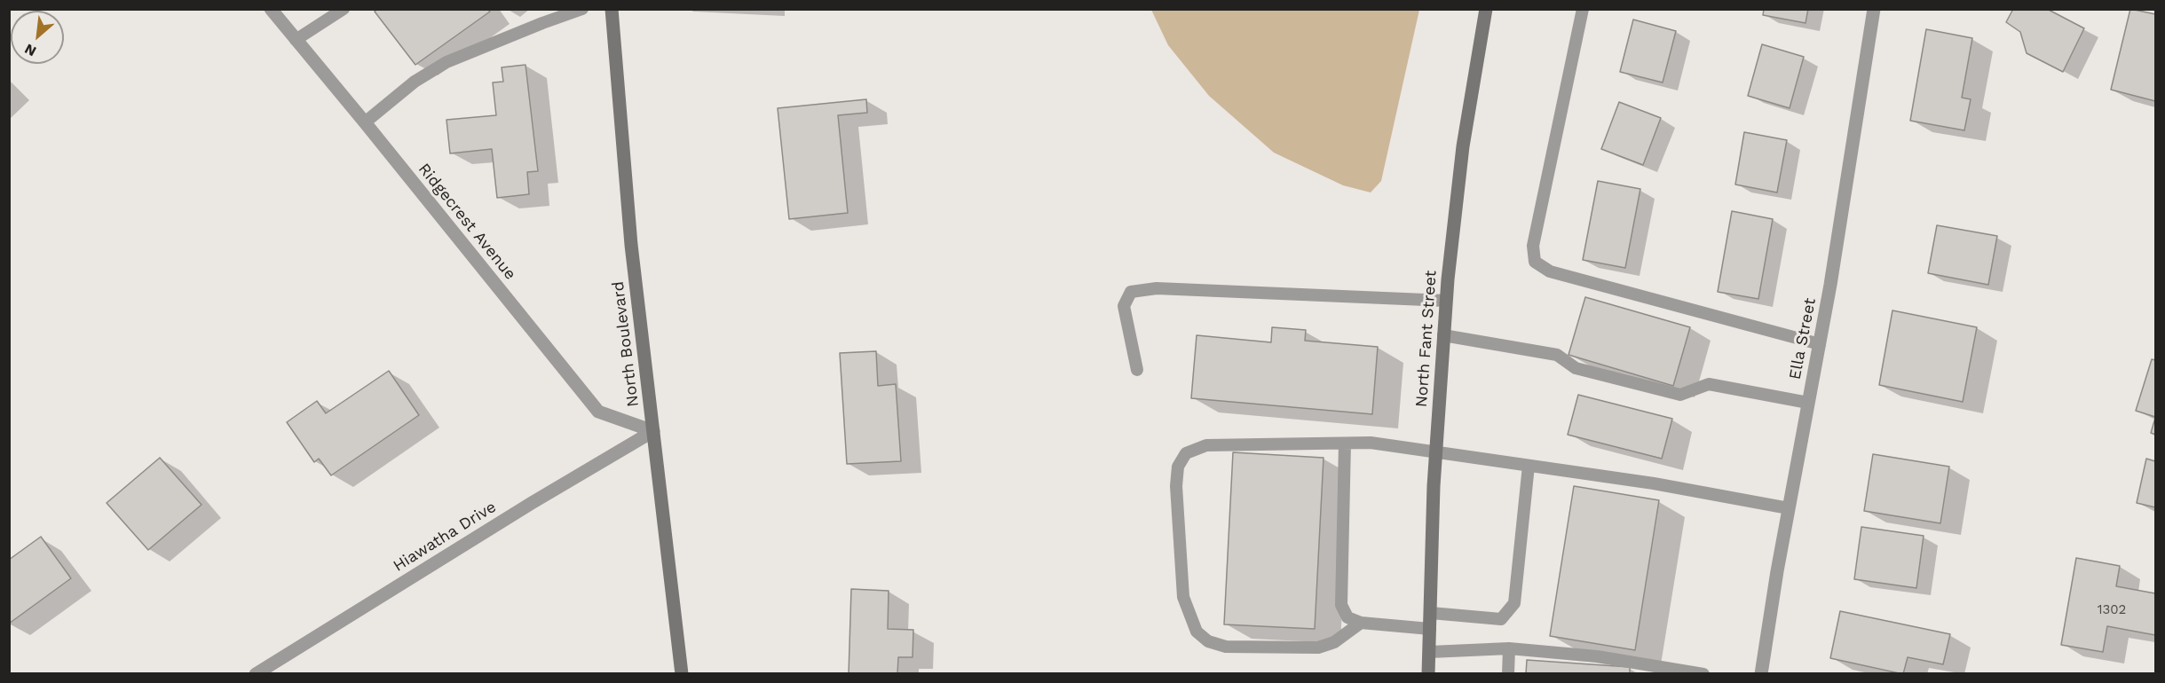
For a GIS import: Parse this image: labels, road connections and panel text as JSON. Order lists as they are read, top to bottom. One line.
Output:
{"streets":{"main road":["North Fant Street","North Boulevard"],"street":["Ridgecrest Avenue","Ella Street","Hiawatha Drive"]},"crossings":[["Ridgecrest Avenue","North Boulevard"],["Ridgecrest Avenue","Hiawatha Drive"],["North Boulevard","Hiawatha Drive"]],"house_numbers":["1302"],"north":"bottom left"}
